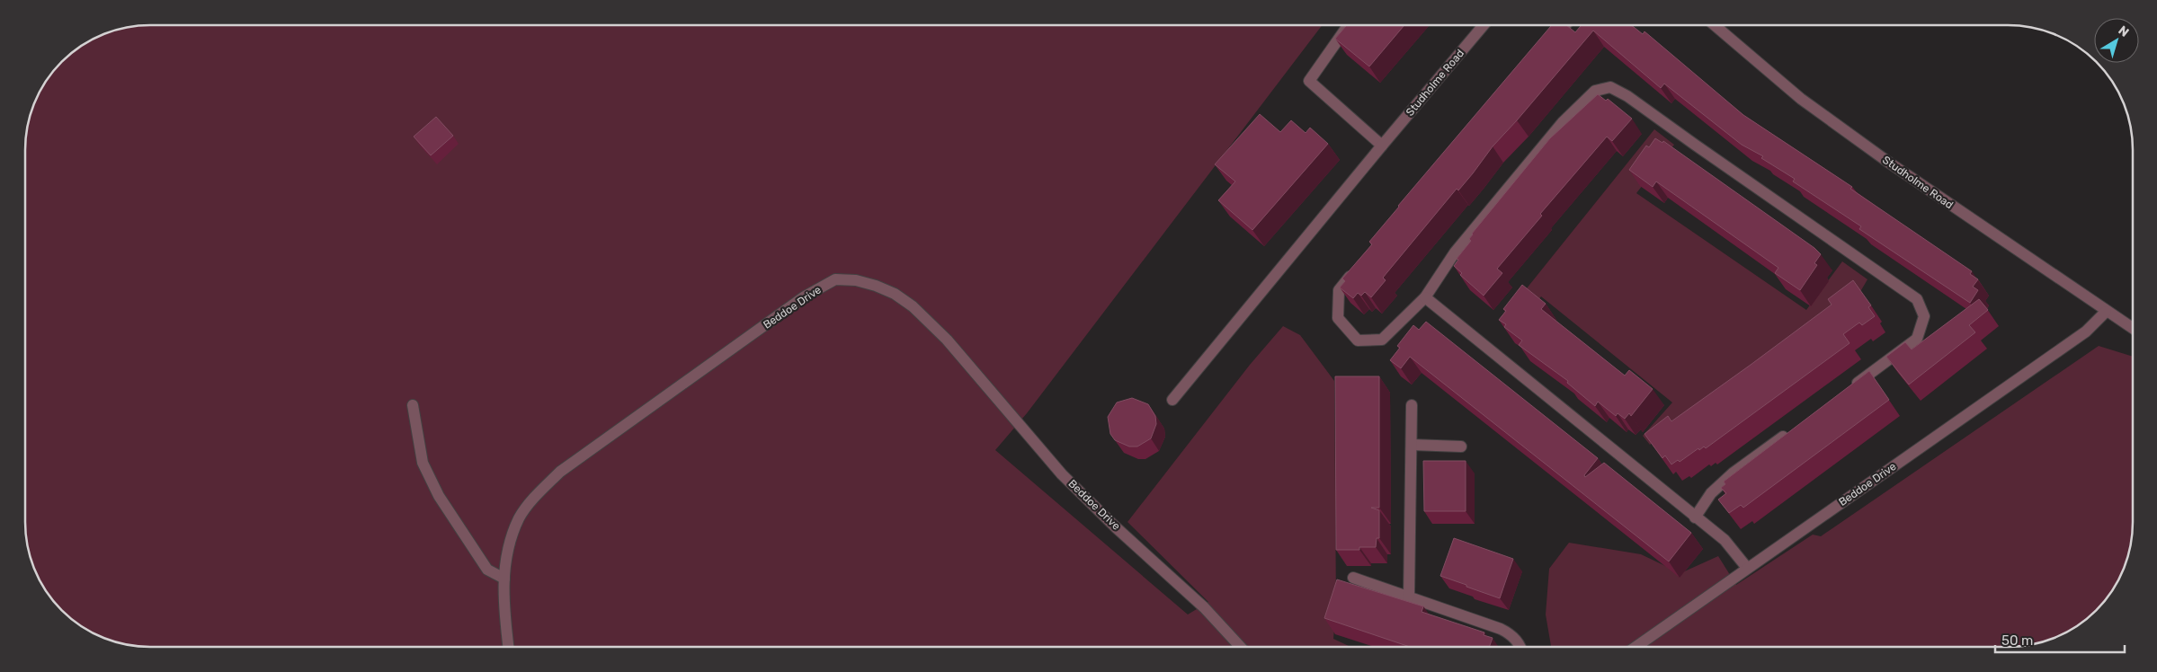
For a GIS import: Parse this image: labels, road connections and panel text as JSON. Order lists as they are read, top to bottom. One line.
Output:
{"streets":{"street":["Studholme Road","Beddoe Drive"]},"crossings":[["Studholme Road","Beddoe Drive"]],"scale_bar":"50 m","north":"top right"}
